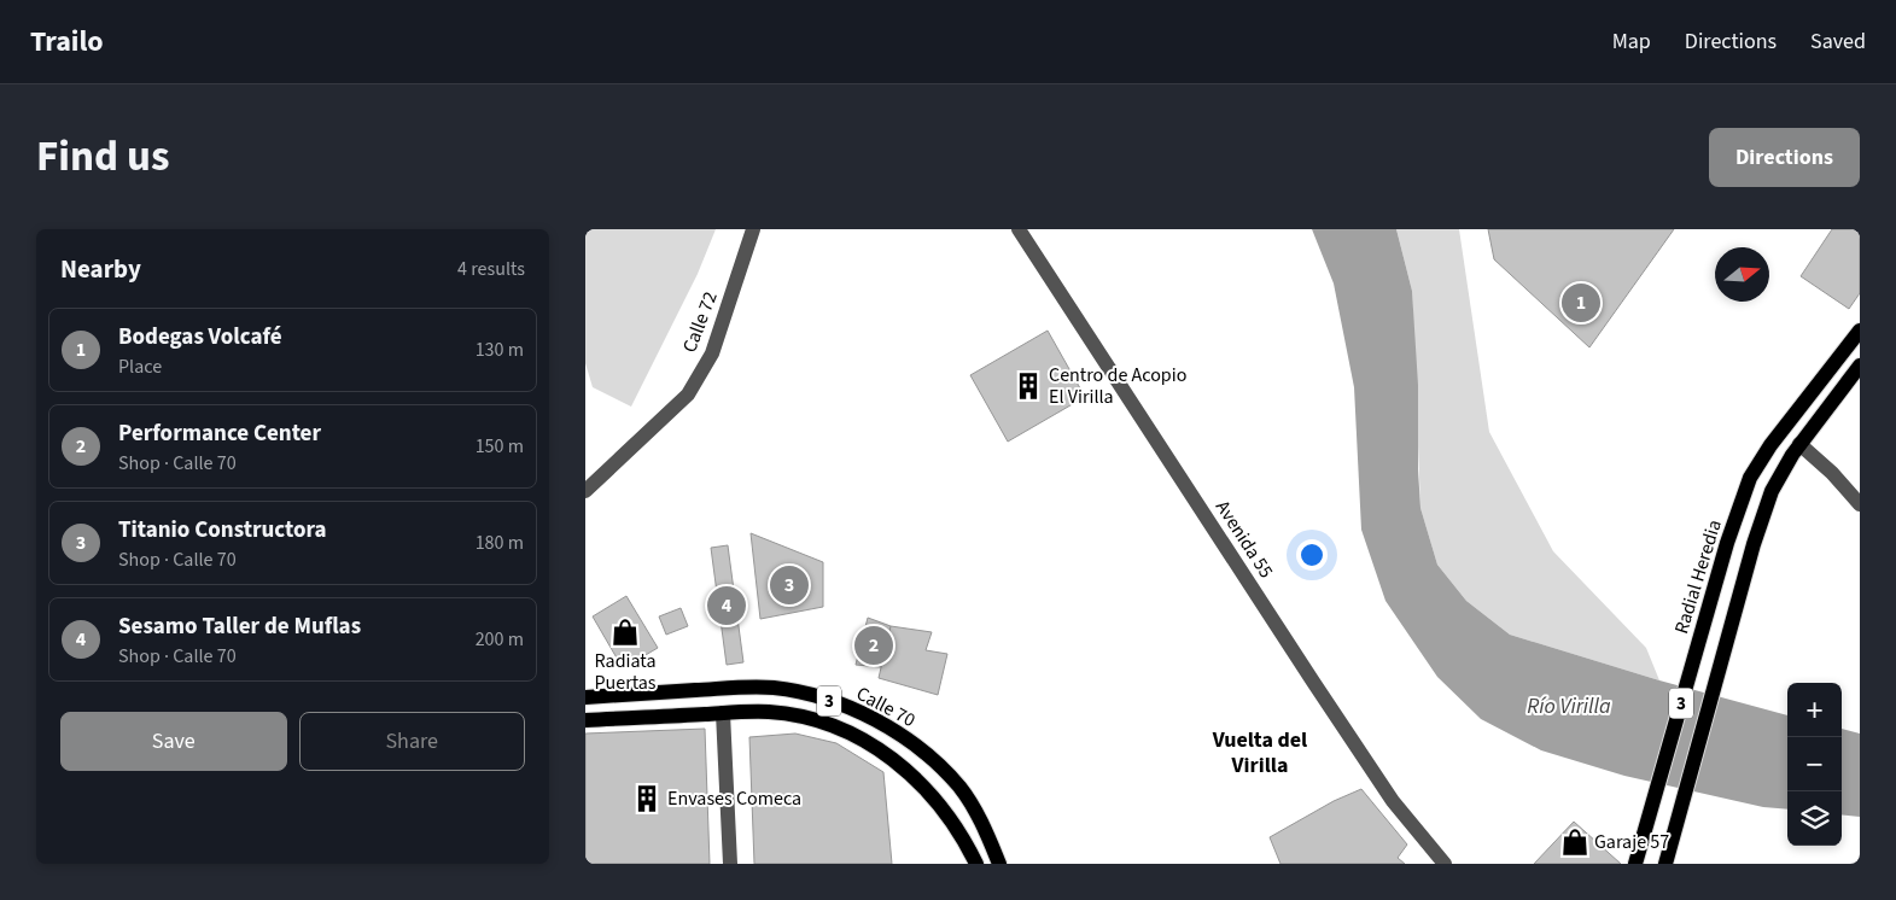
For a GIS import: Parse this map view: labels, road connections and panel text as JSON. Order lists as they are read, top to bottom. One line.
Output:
{"streets":{"main road":["Radial Heredia","3","Calle 70"],"street":["Calle 72","Avenida 55"]},"districts":["Vuelta del Virilla"],"water":["Río Virilla"],"places":{"building":["Centro de Acopio El Virilla","Envases Comeca"],"shop":["Radiata Puertas","Garaje 57"]},"north":"right","page":{"header":"Trailo","nav":["Map","Directions","Saved"],"title":"Find us","buttons":["Directions",["Save","Share"]],"heading":["Nearby","4 results"],"pins":["1","3","4","2"],"list":[{"mark":"1","name":"Bodegas Volcafé","note":"Place","value":"130 m"},{"mark":"2","name":"Performance Center","note":"Shop · Calle 70","value":"150 m"},{"mark":"3","name":"Titanio Constructora","note":"Shop · Calle 70","value":"180 m"},{"mark":"4","name":"Sesamo Taller de Muflas","note":"Shop · Calle 70","value":"200 m"}],"map_buttons":["+","−"]}}
